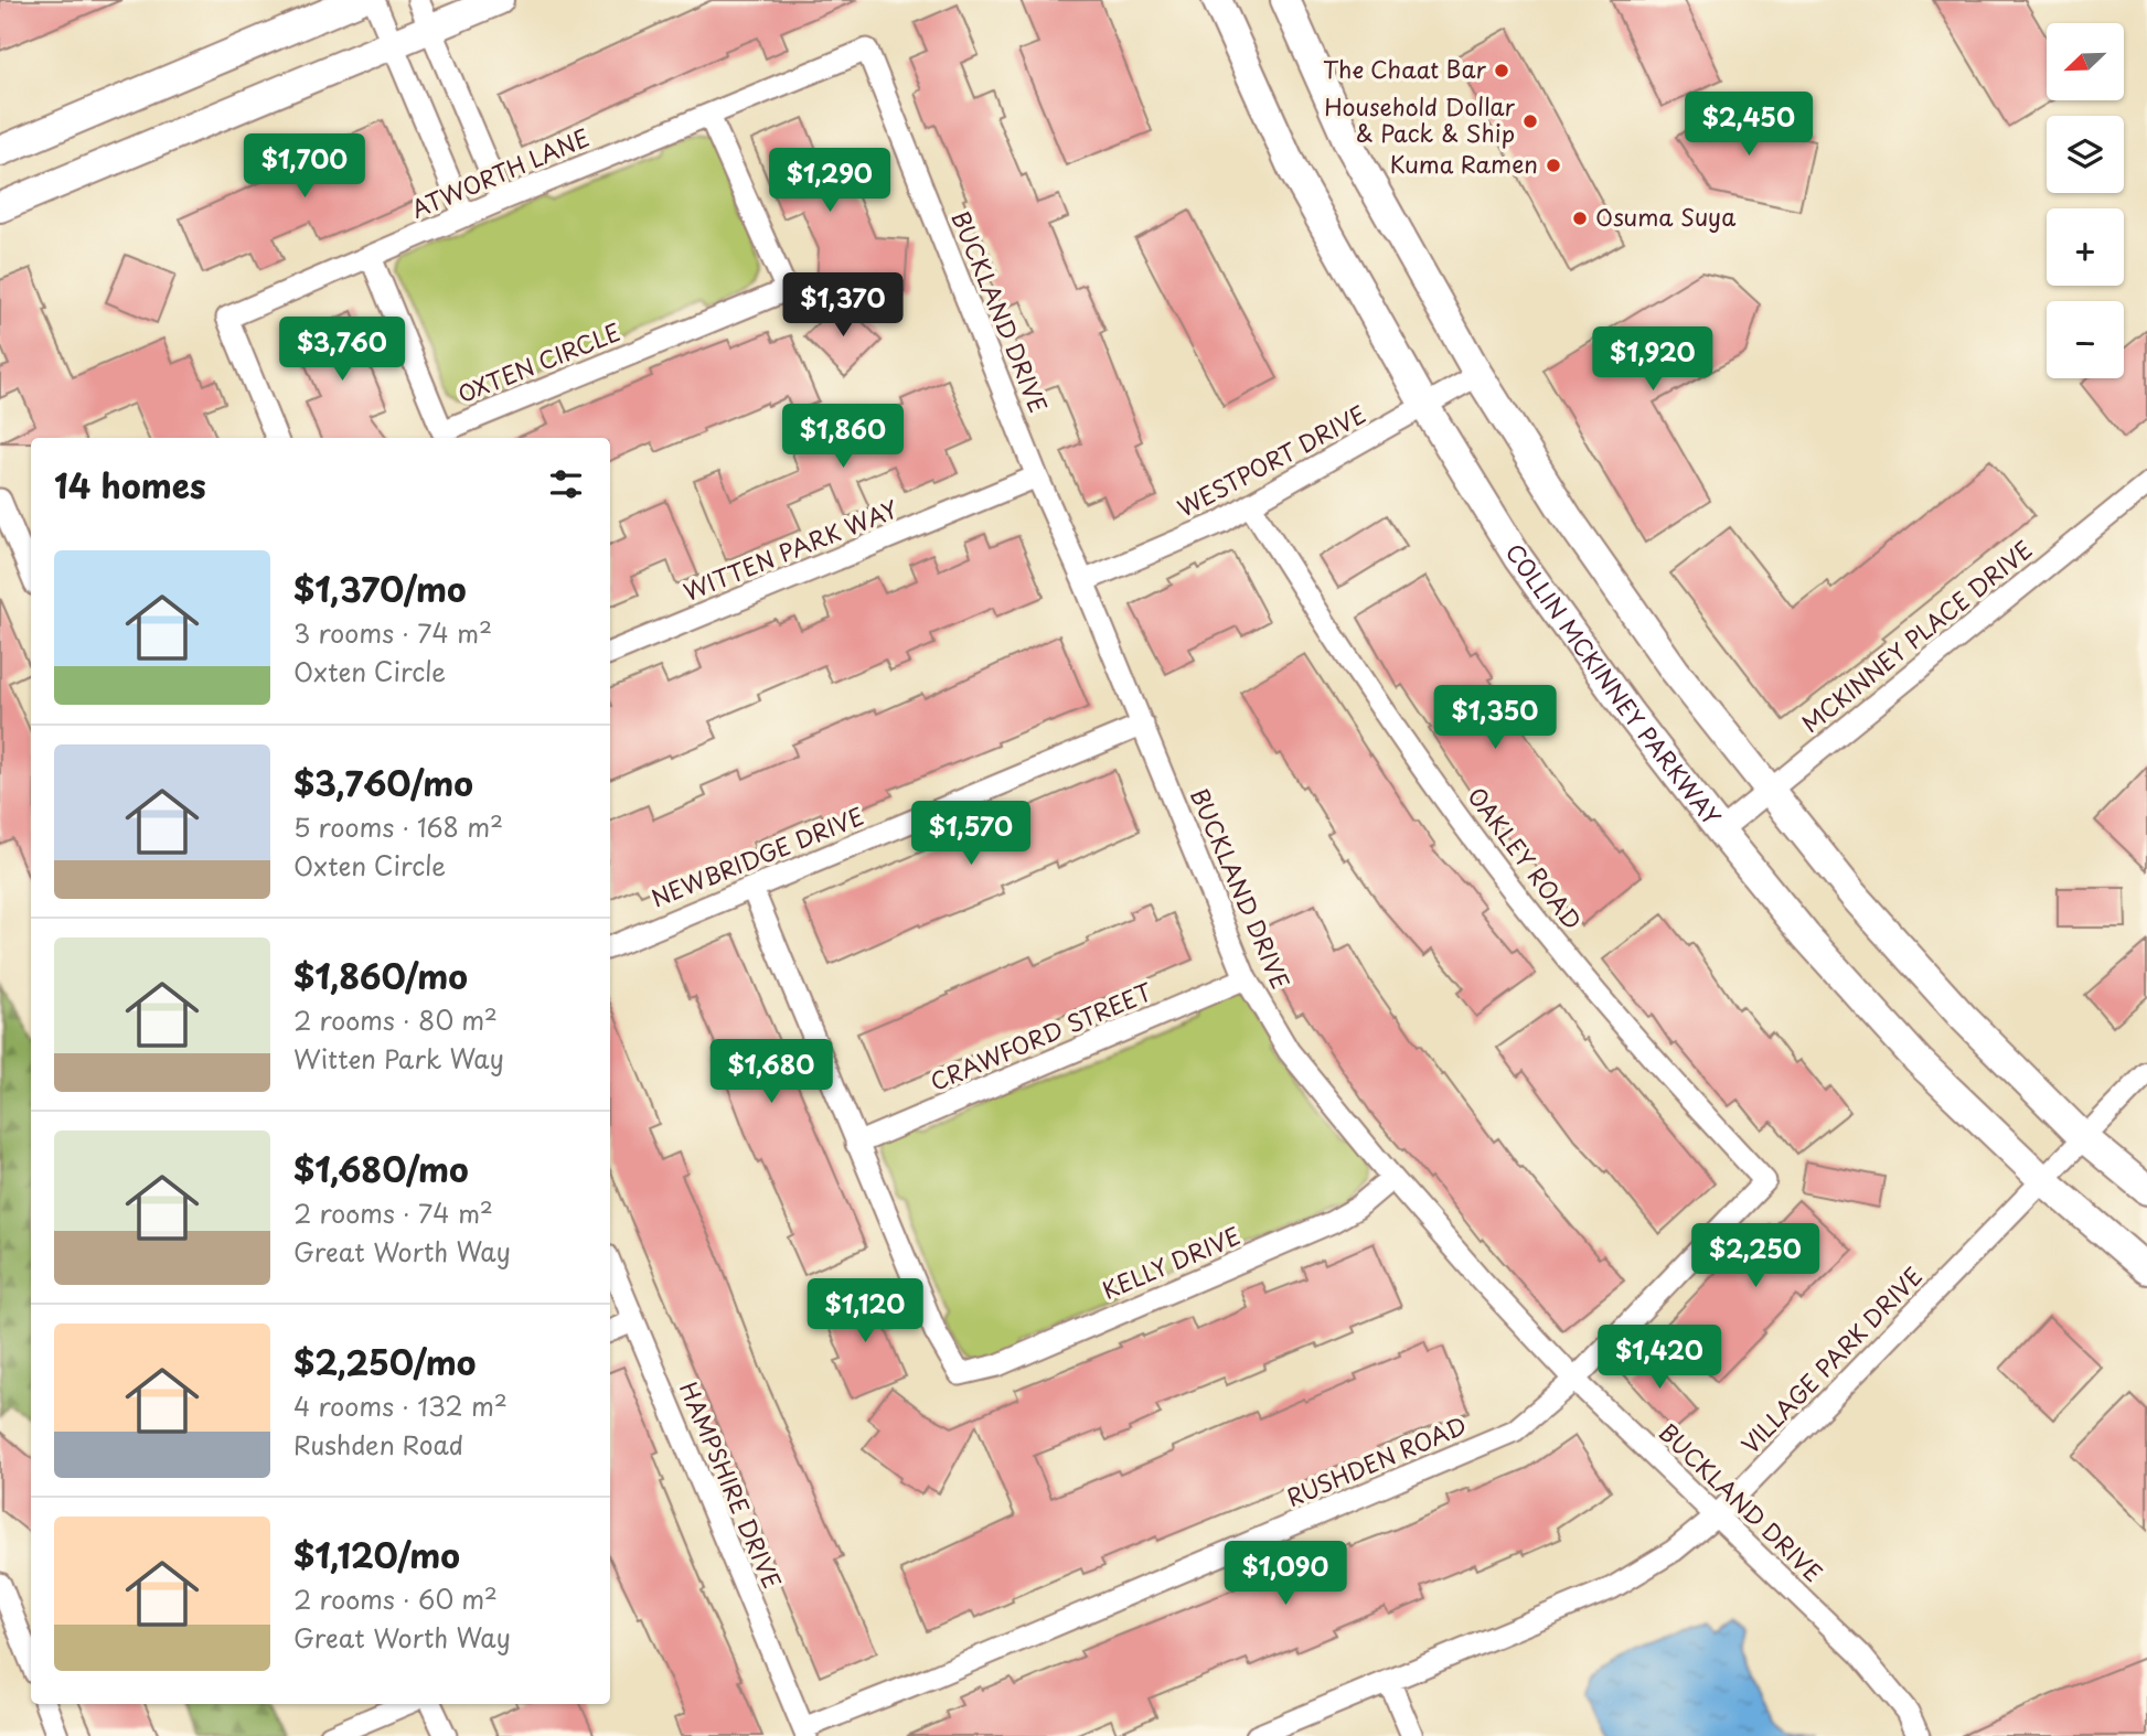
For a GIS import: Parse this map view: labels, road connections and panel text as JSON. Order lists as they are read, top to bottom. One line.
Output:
{"streets":{"street":["ATWORTH LANE","BUCKLAND DRIVE","OXTEN CIRCLE","WESTPORT DRIVE","WITTEN PARK WAY","MCKINNEY PLACE DRIVE","COLLIN MCKINNEY PARKWAY","NEWBRIDGE DRIVE","OAKLEY ROAD","CRAWFORD STREET","KELLY DRIVE","VILLAGE PARK DRIVE","RUSHDEN ROAD","HAMPSHIRE DRIVE"]},"crossings":[["ATWORTH LANE","BUCKLAND DRIVE"],["ATWORTH LANE","OXTEN CIRCLE"],["BUCKLAND DRIVE","WESTPORT DRIVE"],["BUCKLAND DRIVE","WITTEN PARK WAY"],["BUCKLAND DRIVE","NEWBRIDGE DRIVE"],["BUCKLAND DRIVE","CRAWFORD STREET"],["BUCKLAND DRIVE","KELLY DRIVE"],["BUCKLAND DRIVE","VILLAGE PARK DRIVE"],["BUCKLAND DRIVE","RUSHDEN ROAD"],["WESTPORT DRIVE","COLLIN MCKINNEY PARKWAY"],["WESTPORT DRIVE","OAKLEY ROAD"],["MCKINNEY PLACE DRIVE","COLLIN MCKINNEY PARKWAY"],["COLLIN MCKINNEY PARKWAY","VILLAGE PARK DRIVE"],["OAKLEY ROAD","RUSHDEN ROAD"],["CRAWFORD STREET","KELLY DRIVE"],["RUSHDEN ROAD","HAMPSHIRE DRIVE"]],"places":["The Chaat Bar","Household Dollar & Pack & Ship","Kuma Ramen","Osuma Suya"],"north":"bottom left","page":{"map_buttons":["+","−"],"price":["$2,450","$1,700","$1,290","$1,370","$3,760","$1,920","$1,860","$1,350","$1,570","$1,680","$2,250","$1,120","$1,420","$1,090"],"heading":"14 homes","list":[{"name":"$1,370/mo","note":"3 rooms · 74 m² · Oxten Circle"},{"name":"$3,760/mo","note":"5 rooms · 168 m² · Oxten Circle"},{"name":"$1,860/mo","note":"2 rooms · 80 m² · Witten Park Way"},{"name":"$1,680/mo","note":"2 rooms · 74 m² · Great Worth Way"},{"name":"$2,250/mo","note":"4 rooms · 132 m² · Rushden Road"},{"name":"$1,120/mo","note":"2 rooms · 60 m² · Great Worth Way"}]}}
